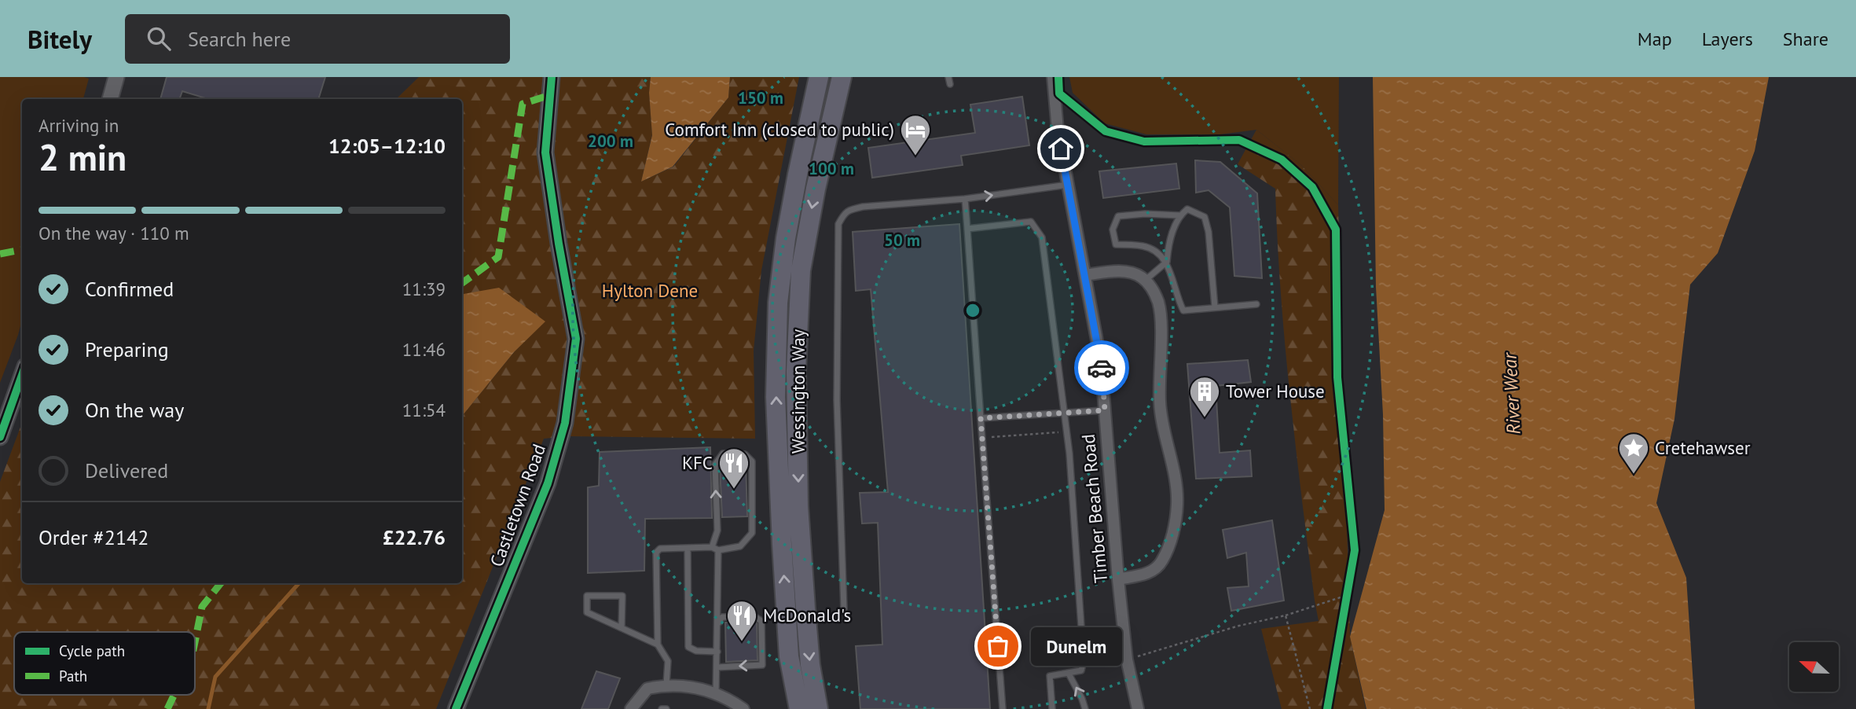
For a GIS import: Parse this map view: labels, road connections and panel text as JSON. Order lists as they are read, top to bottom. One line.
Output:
{"streets":{"highway":["Wessington Way"],"street":["Castletown Road","Timber Beach Road"]},"water":["River Wear"],"parks":["Hylton Dene"],"places":{"hotel":["Comfort Inn (closed to public)"],"building":["Tower House"],"place":["Cretehawser"],"restaurant":["KFC","McDonald's"],"other":["Dunelm"]},"legend":["Cycle path","Path"],"north":"left","page":{"header":"Bitely","search":"Search here","nav":["Map","Layers","Share"],"heading":["2 min","Arriving in","12:05–12:10"],"panel":["Order #2142","£22.76"],"bar":"On the way · 110 m","list":[["Confirmed","11:39"],["Preparing","11:46"],["On the way","11:54"],"Delivered"],"bubble":"Dunelm"},"rings":["150 m","200 m","100 m","50 m"]}
